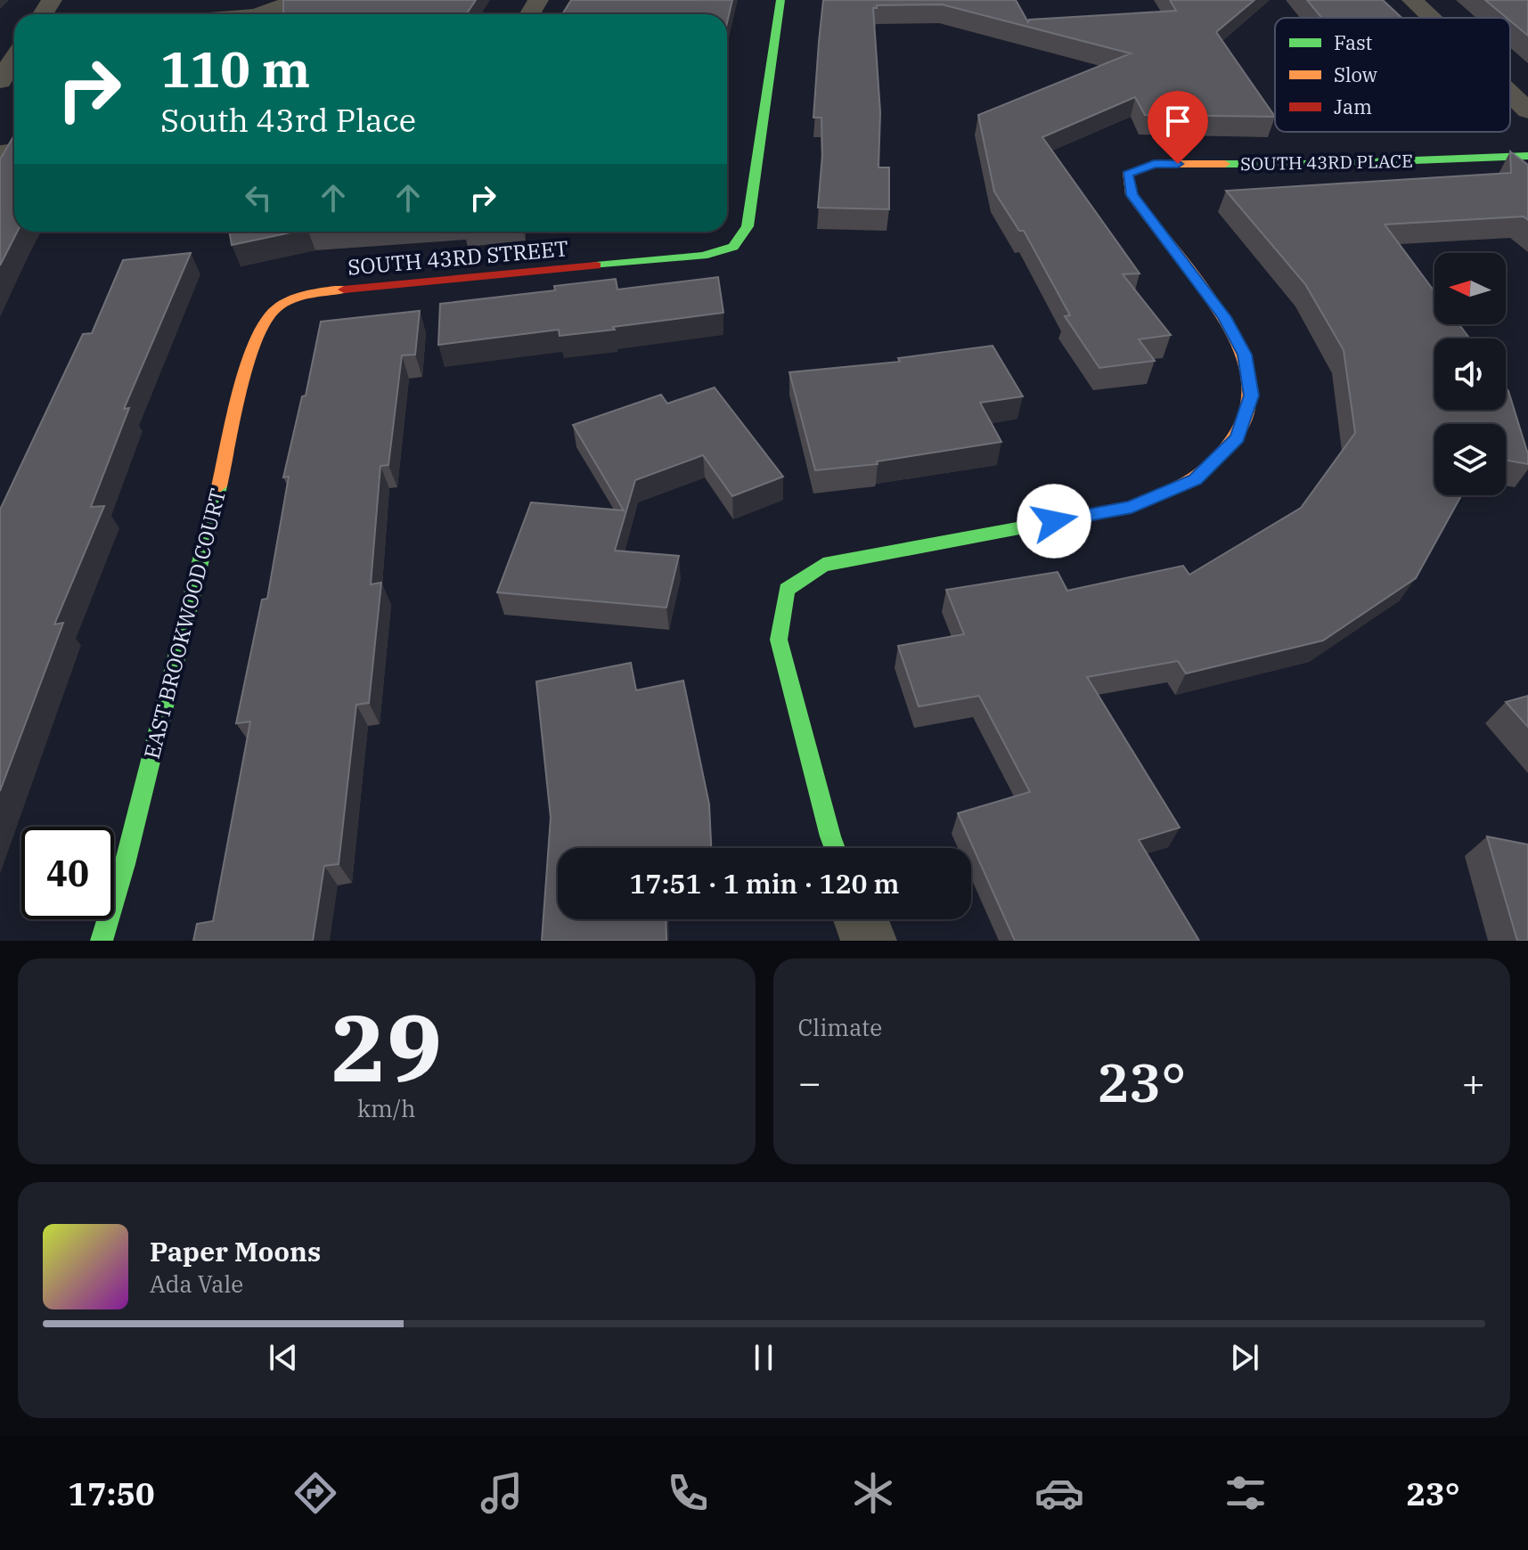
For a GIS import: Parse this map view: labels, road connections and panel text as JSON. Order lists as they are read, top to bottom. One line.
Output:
{"streets":{"street":["SOUTH 43RD PLACE","SOUTH 43RD STREET","EAST BROOKWOOD COURT"]},"crossings":[["SOUTH 43RD STREET","EAST BROOKWOOD COURT"]],"legend":["Fast","Slow","Jam"],"north":"left","page":{"turn":["110 m","South 43rd Place"],"limit":"40","trip":"17:51 · 1 min · 120 m","tile":[["29","km/h"],"Climate"],"heat":["−","23°","+"],"song":["Paper Moons","Ada Vale"],"tabs":["17:50","23°"]}}
